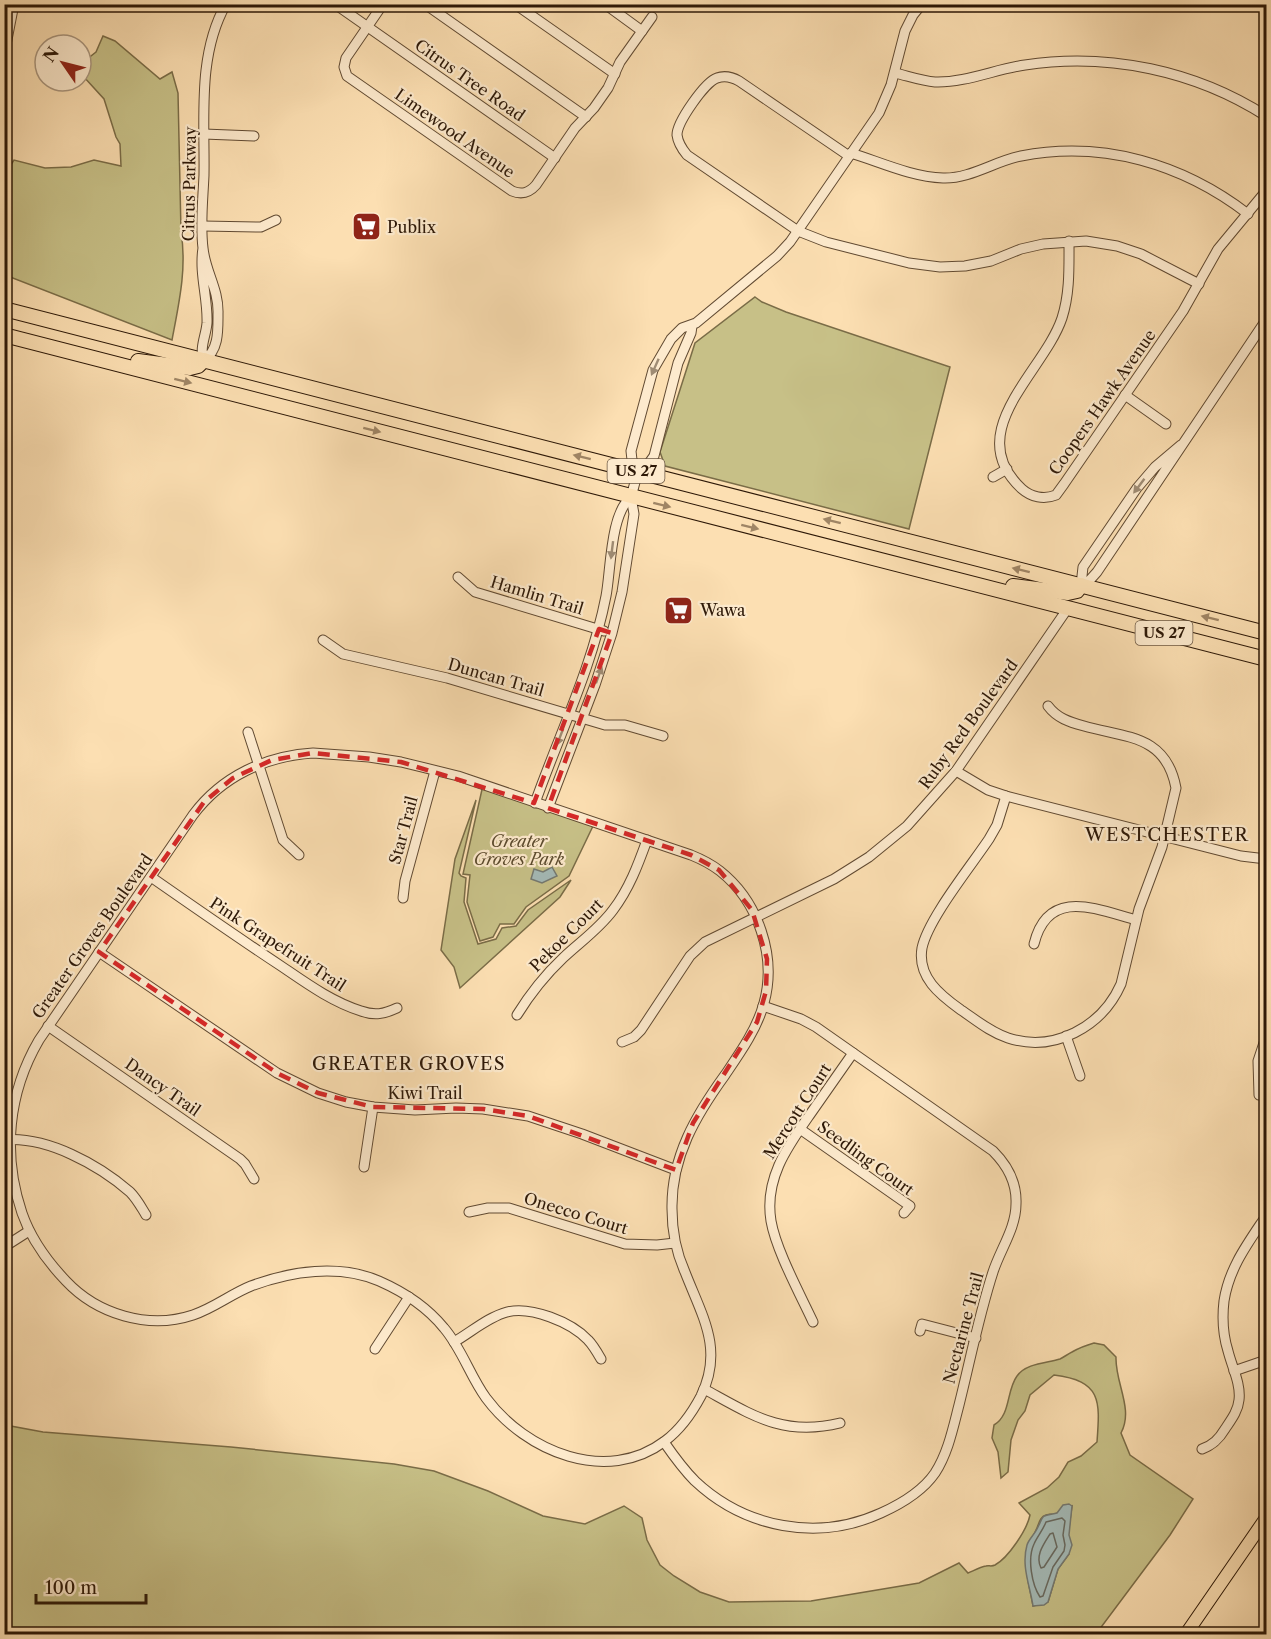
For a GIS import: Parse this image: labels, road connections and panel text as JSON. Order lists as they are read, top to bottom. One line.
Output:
{"streets":{"highway":["US 27"],"street":["Citrus Tree Road","Limewood Avenue","Citrus Parkway","Coopers Hawk Avenue","Hamlin Trail","Duncan Trail","Ruby Red Boulevard","Star Trail","Pekoe Court","Greater Groves Boulevard","Pink Grapefruit Trail","Dancy Trail","Kiwi Trail","Mercott Court","Seedling Court","Onecco Court","Nectarine Trail"]},"crossings":[["Citrus Tree Road","Limewood Avenue"],["Citrus Parkway","US 27"],["US 27","Ruby Red Boulevard"],["Ruby Red Boulevard","Greater Groves Boulevard"],["Star Trail","Greater Groves Boulevard"],["Pekoe Court","Greater Groves Boulevard"],["Greater Groves Boulevard","Pink Grapefruit Trail"],["Greater Groves Boulevard","Dancy Trail"],["Greater Groves Boulevard","Kiwi Trail"],["Greater Groves Boulevard","Onecco Court"],["Greater Groves Boulevard","Nectarine Trail"],["Mercott Court","Seedling Court"],["Mercott Court","Nectarine Trail"]],"districts":["WESTCHESTER","GREATER GROVES"],"parks":["Greater Groves Park"],"places":{"supermarket":["Publix","Wawa"]},"scale_bar":"100 m","north":"top left"}
